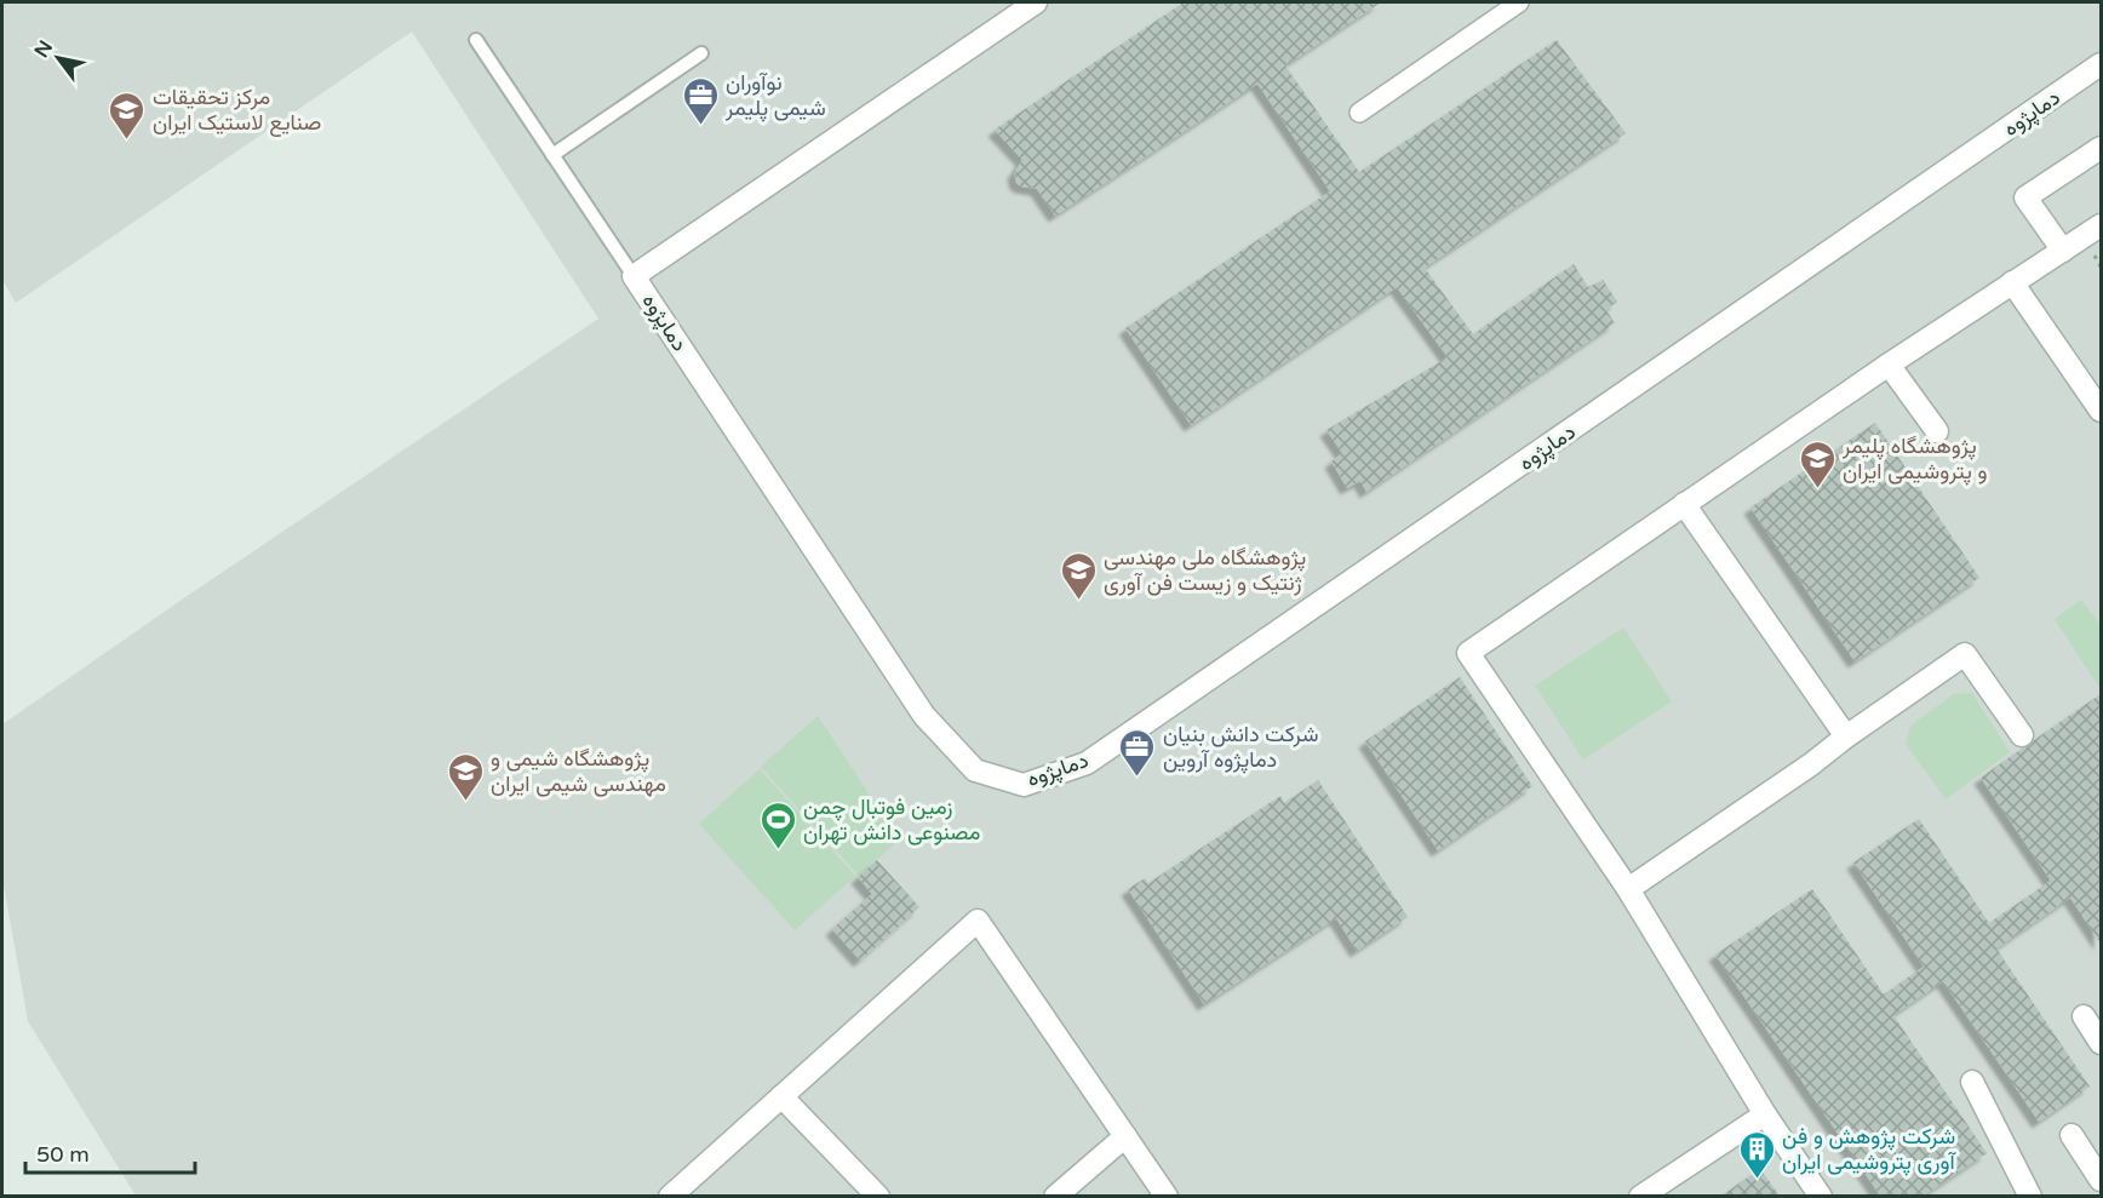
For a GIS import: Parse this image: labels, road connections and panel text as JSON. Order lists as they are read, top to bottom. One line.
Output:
{"streets":{"street":["دماپژوه"]},"places":{"office":["نوآوران شیمی پلیمر","شرکت دانش بنیان دماپژوه آروین"],"school or university":["مرکز تحقیقات صنایع لاستیک ایران","پژوهشگاه پلیمر و پتروشیمی ایران","پژوهشگاه ملی مهندسی ژنتیک و زیست فن آوری","پژوهشگاه شیمی و مهندسی شیمی ایران"],"sports":["زمین فوتبال چمن مصنوعی دانش تهران"],"building":["شرکت پژوهش و فن آوری پتروشیمی ایران"]},"scale_bar":"50 m","north":"top left"}
